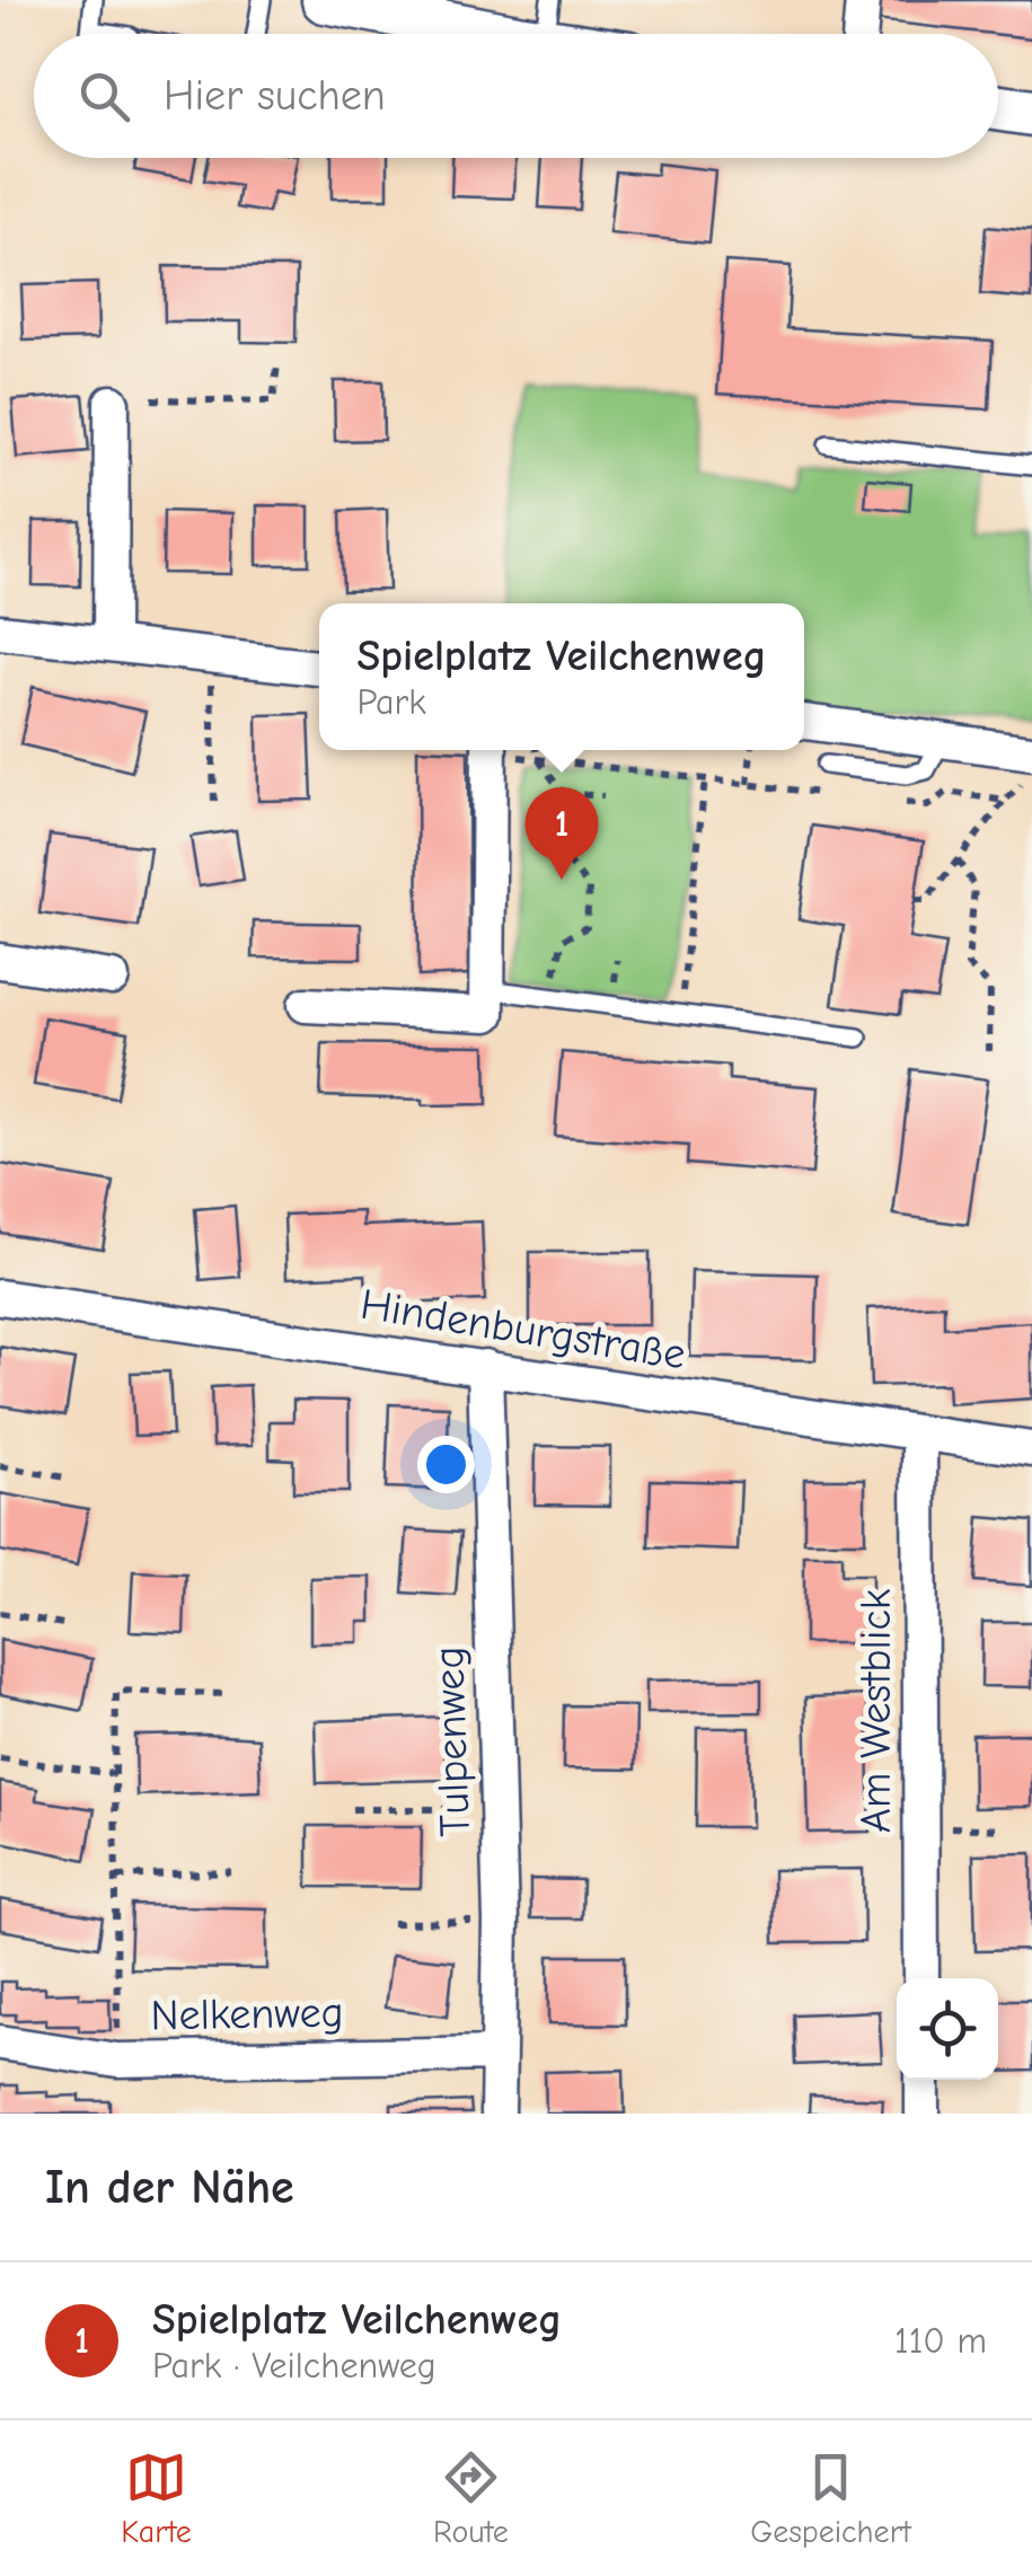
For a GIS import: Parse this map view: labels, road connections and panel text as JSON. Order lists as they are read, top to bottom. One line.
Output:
{"streets":{"street":["Hindenburgstraße","Am Westblick","Tulpenweg","Nelkenweg"]},"crossings":[["Hindenburgstraße","Am Westblick"],["Hindenburgstraße","Tulpenweg"],["Tulpenweg","Nelkenweg"]],"page":{"search":"Hier suchen","popup":["Spielplatz Veilchenweg","Park"],"pins":"1","heading":"In der Nähe","list":[{"mark":"1","name":"Spielplatz Veilchenweg","note":"Park · Veilchenweg","value":"110 m"}],"nav":["Karte","Route","Gespeichert"]}}
